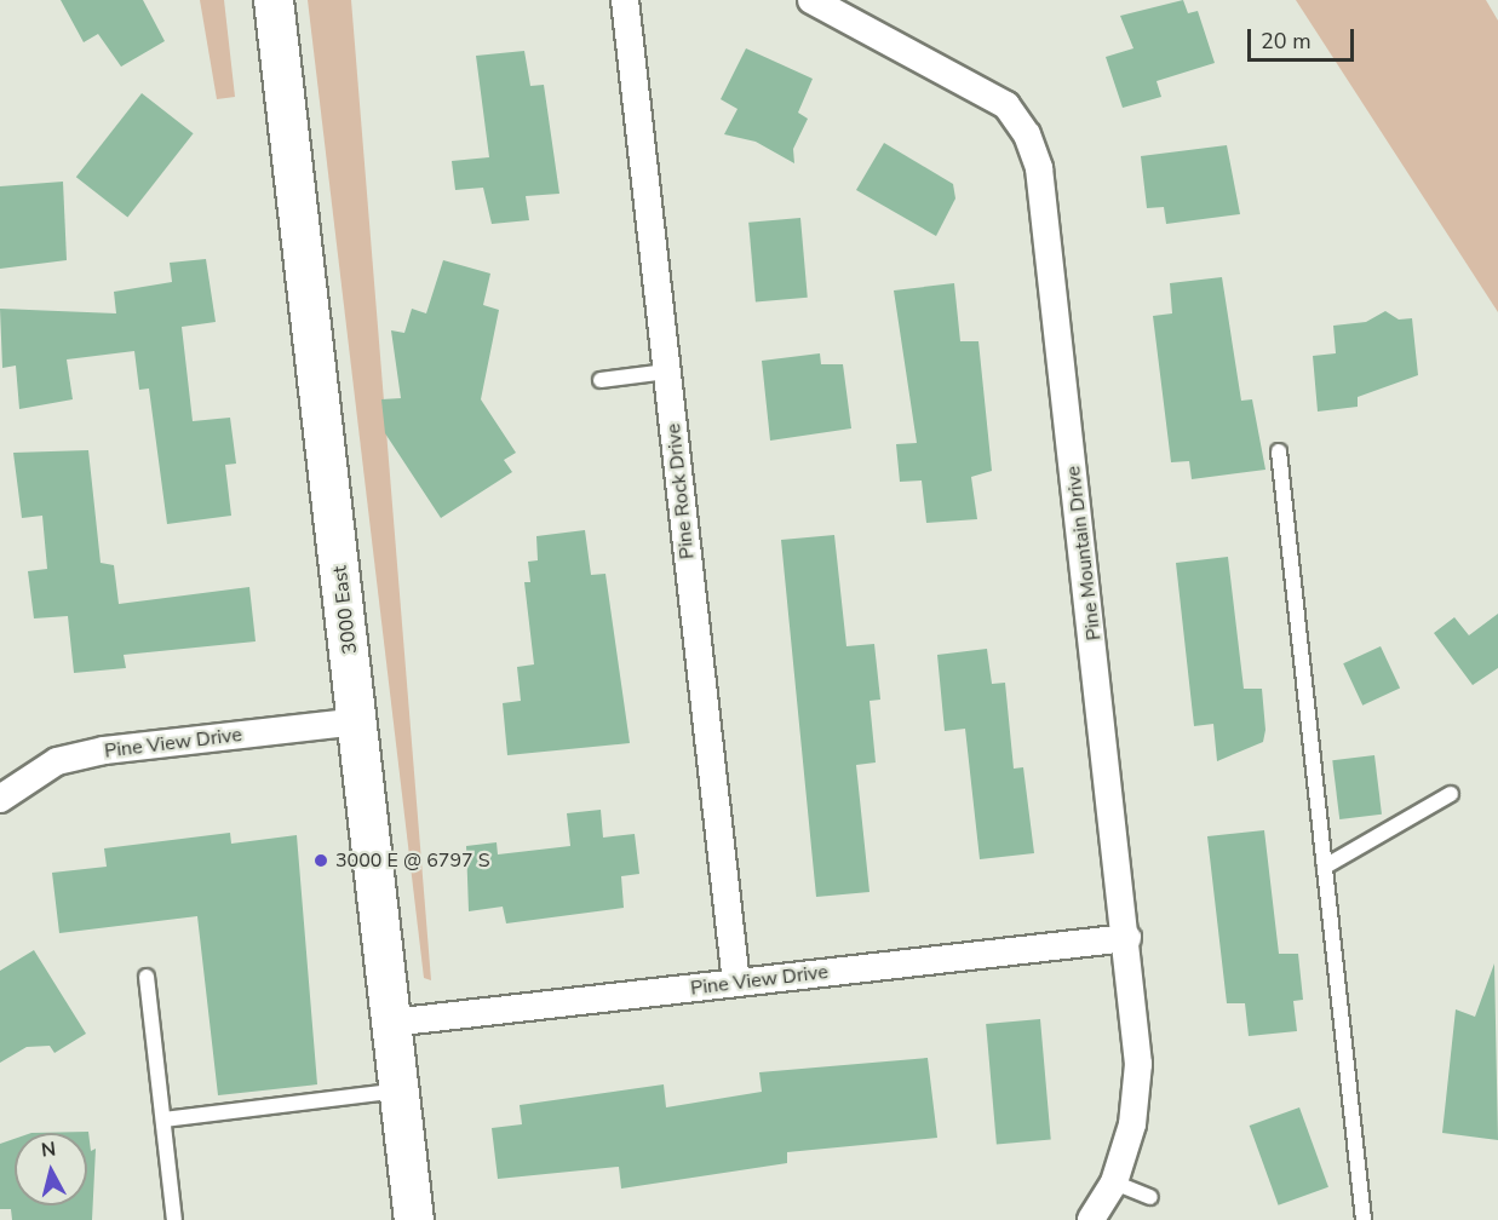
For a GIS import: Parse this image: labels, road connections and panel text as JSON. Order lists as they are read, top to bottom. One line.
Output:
{"streets":{"main road":["3000 East"],"street":["Pine Rock Drive","Pine Mountain Drive","Pine View Drive"]},"crossings":[["Pine Rock Drive","Pine View Drive"],["Pine Mountain Drive","Pine View Drive"],["3000 East","Pine View Drive"]],"places":["3000 E @ 6797 S"],"scale_bar":"20 m","north":"top"}
